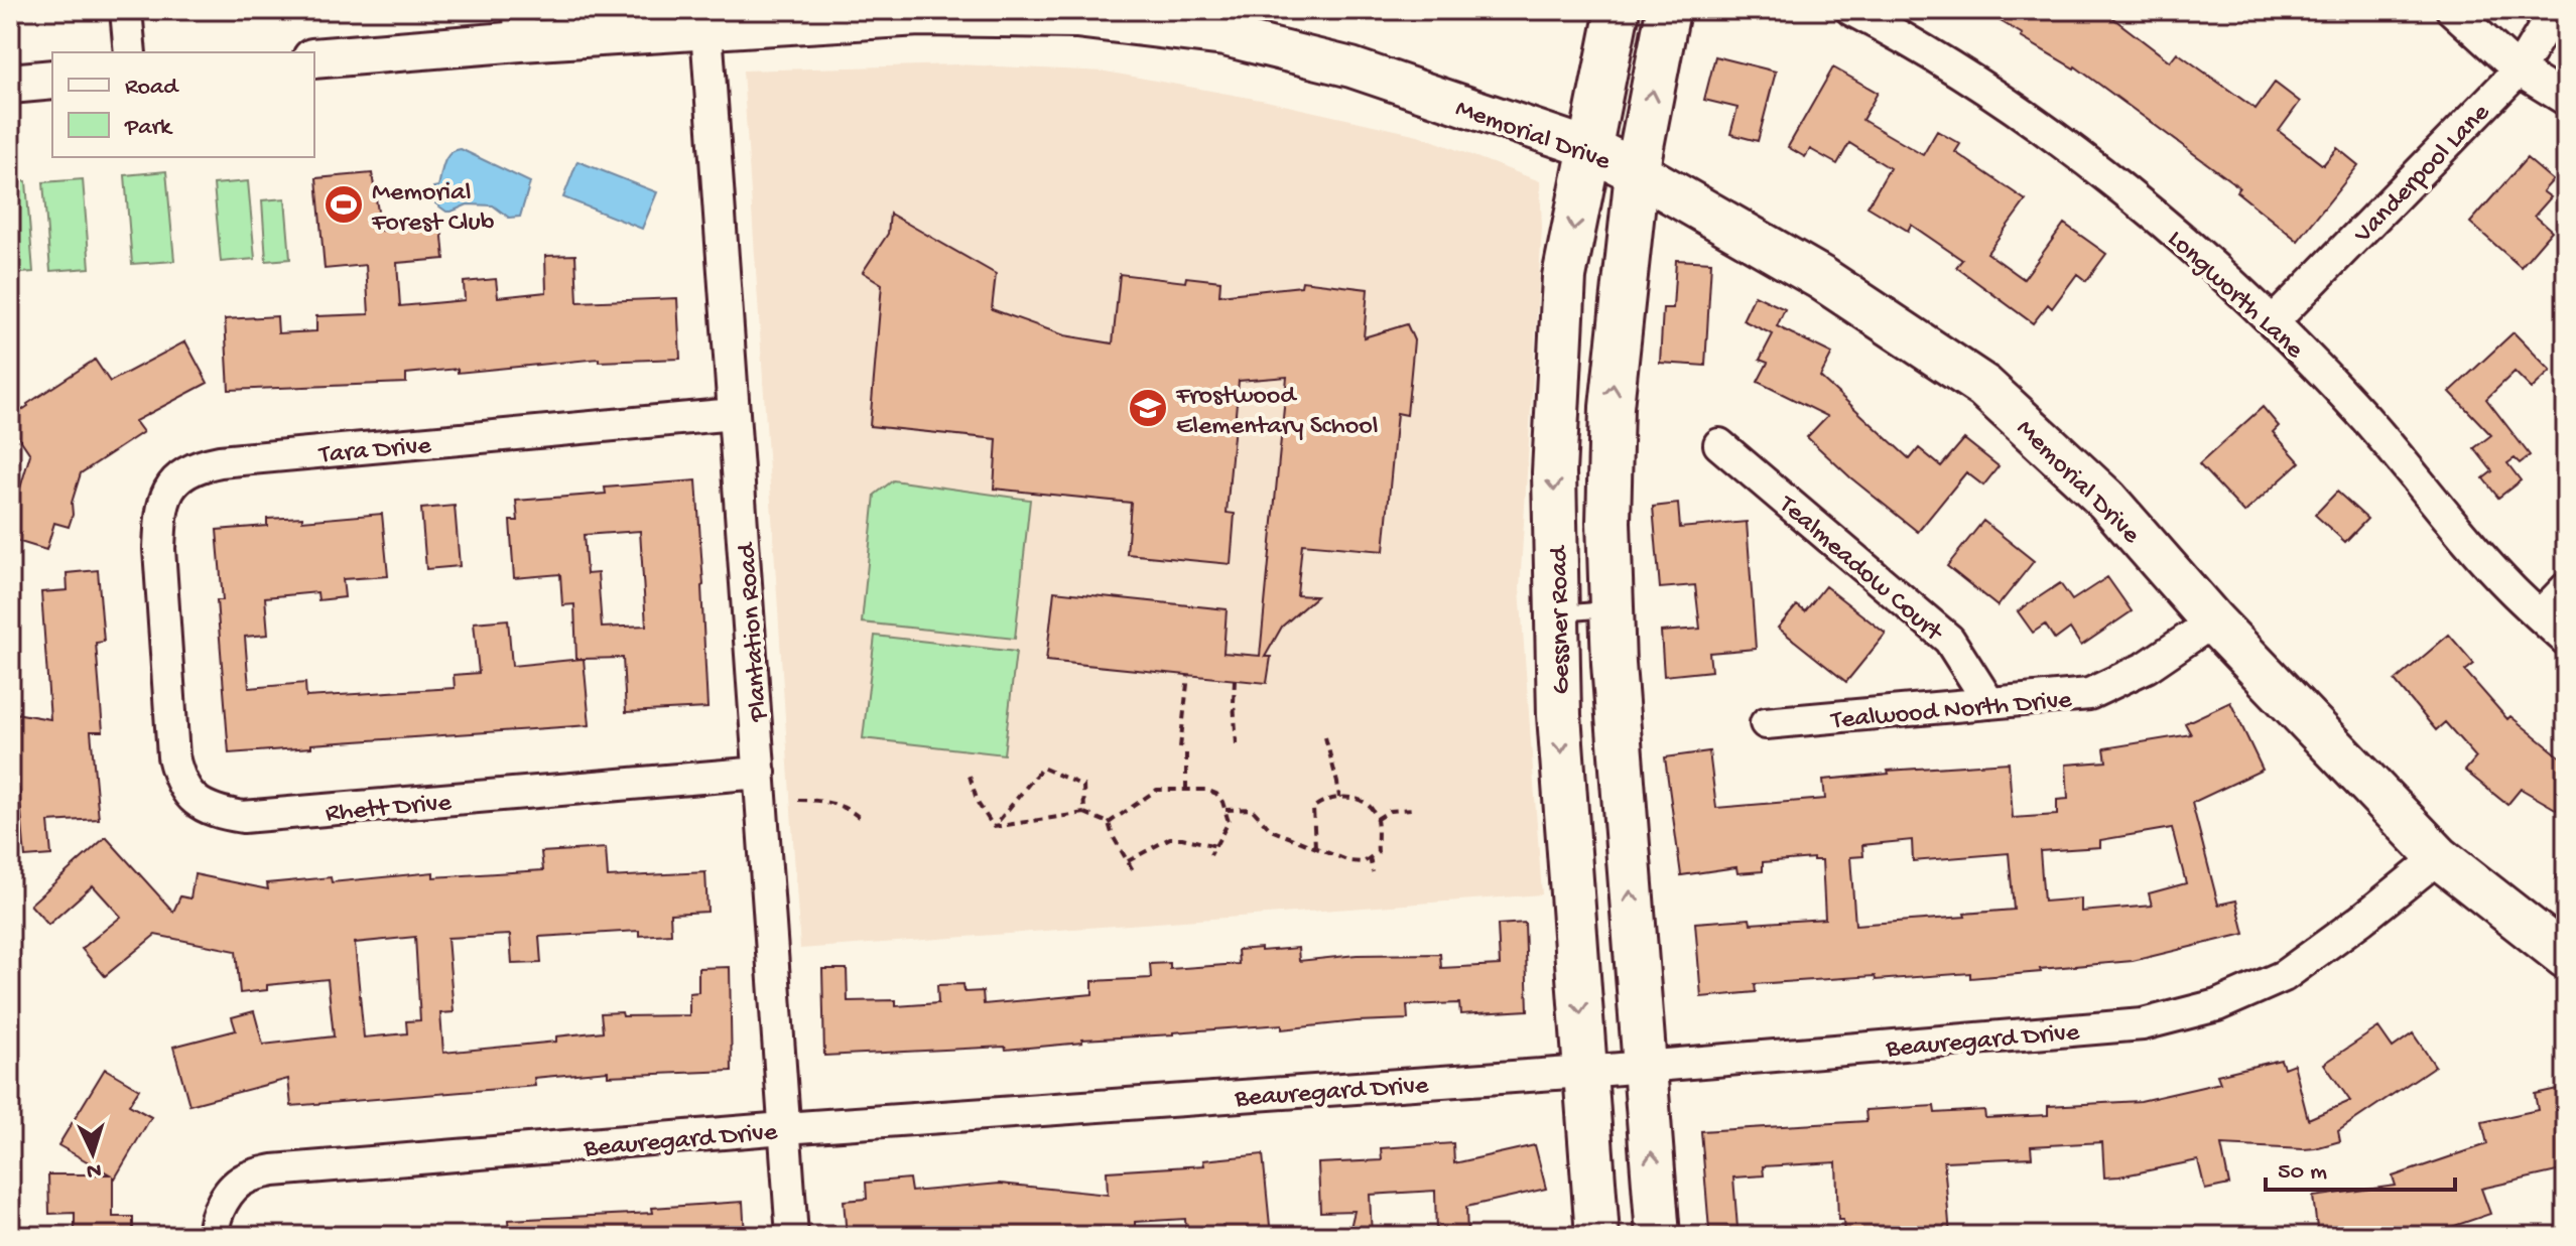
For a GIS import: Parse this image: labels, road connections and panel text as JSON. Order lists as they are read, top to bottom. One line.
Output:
{"streets":{"main road":["Memorial Drive","Gessner Road"],"street":["Vanderpool Lane","Longworth Lane","Tara Drive","Tealmeadow Court","Plantation Road","Tealwood North Drive","Rhett Drive","Beauregard Drive"]},"crossings":[["Memorial Drive","Gessner Road"],["Memorial Drive","Plantation Road"],["Memorial Drive","Tealwood North Drive"],["Memorial Drive","Beauregard Drive"],["Vanderpool Lane","Longworth Lane"],["Tara Drive","Plantation Road"],["Tara Drive","Rhett Drive"],["Tealmeadow Court","Tealwood North Drive"],["Gessner Road","Beauregard Drive"],["Plantation Road","Rhett Drive"],["Plantation Road","Beauregard Drive"]],"places":{"sports":["Memorial Forest Club"],"school or university":["Frostwood Elementary School"]},"legend":["Road","Park"],"scale_bar":"50 m","north":"bottom"}
